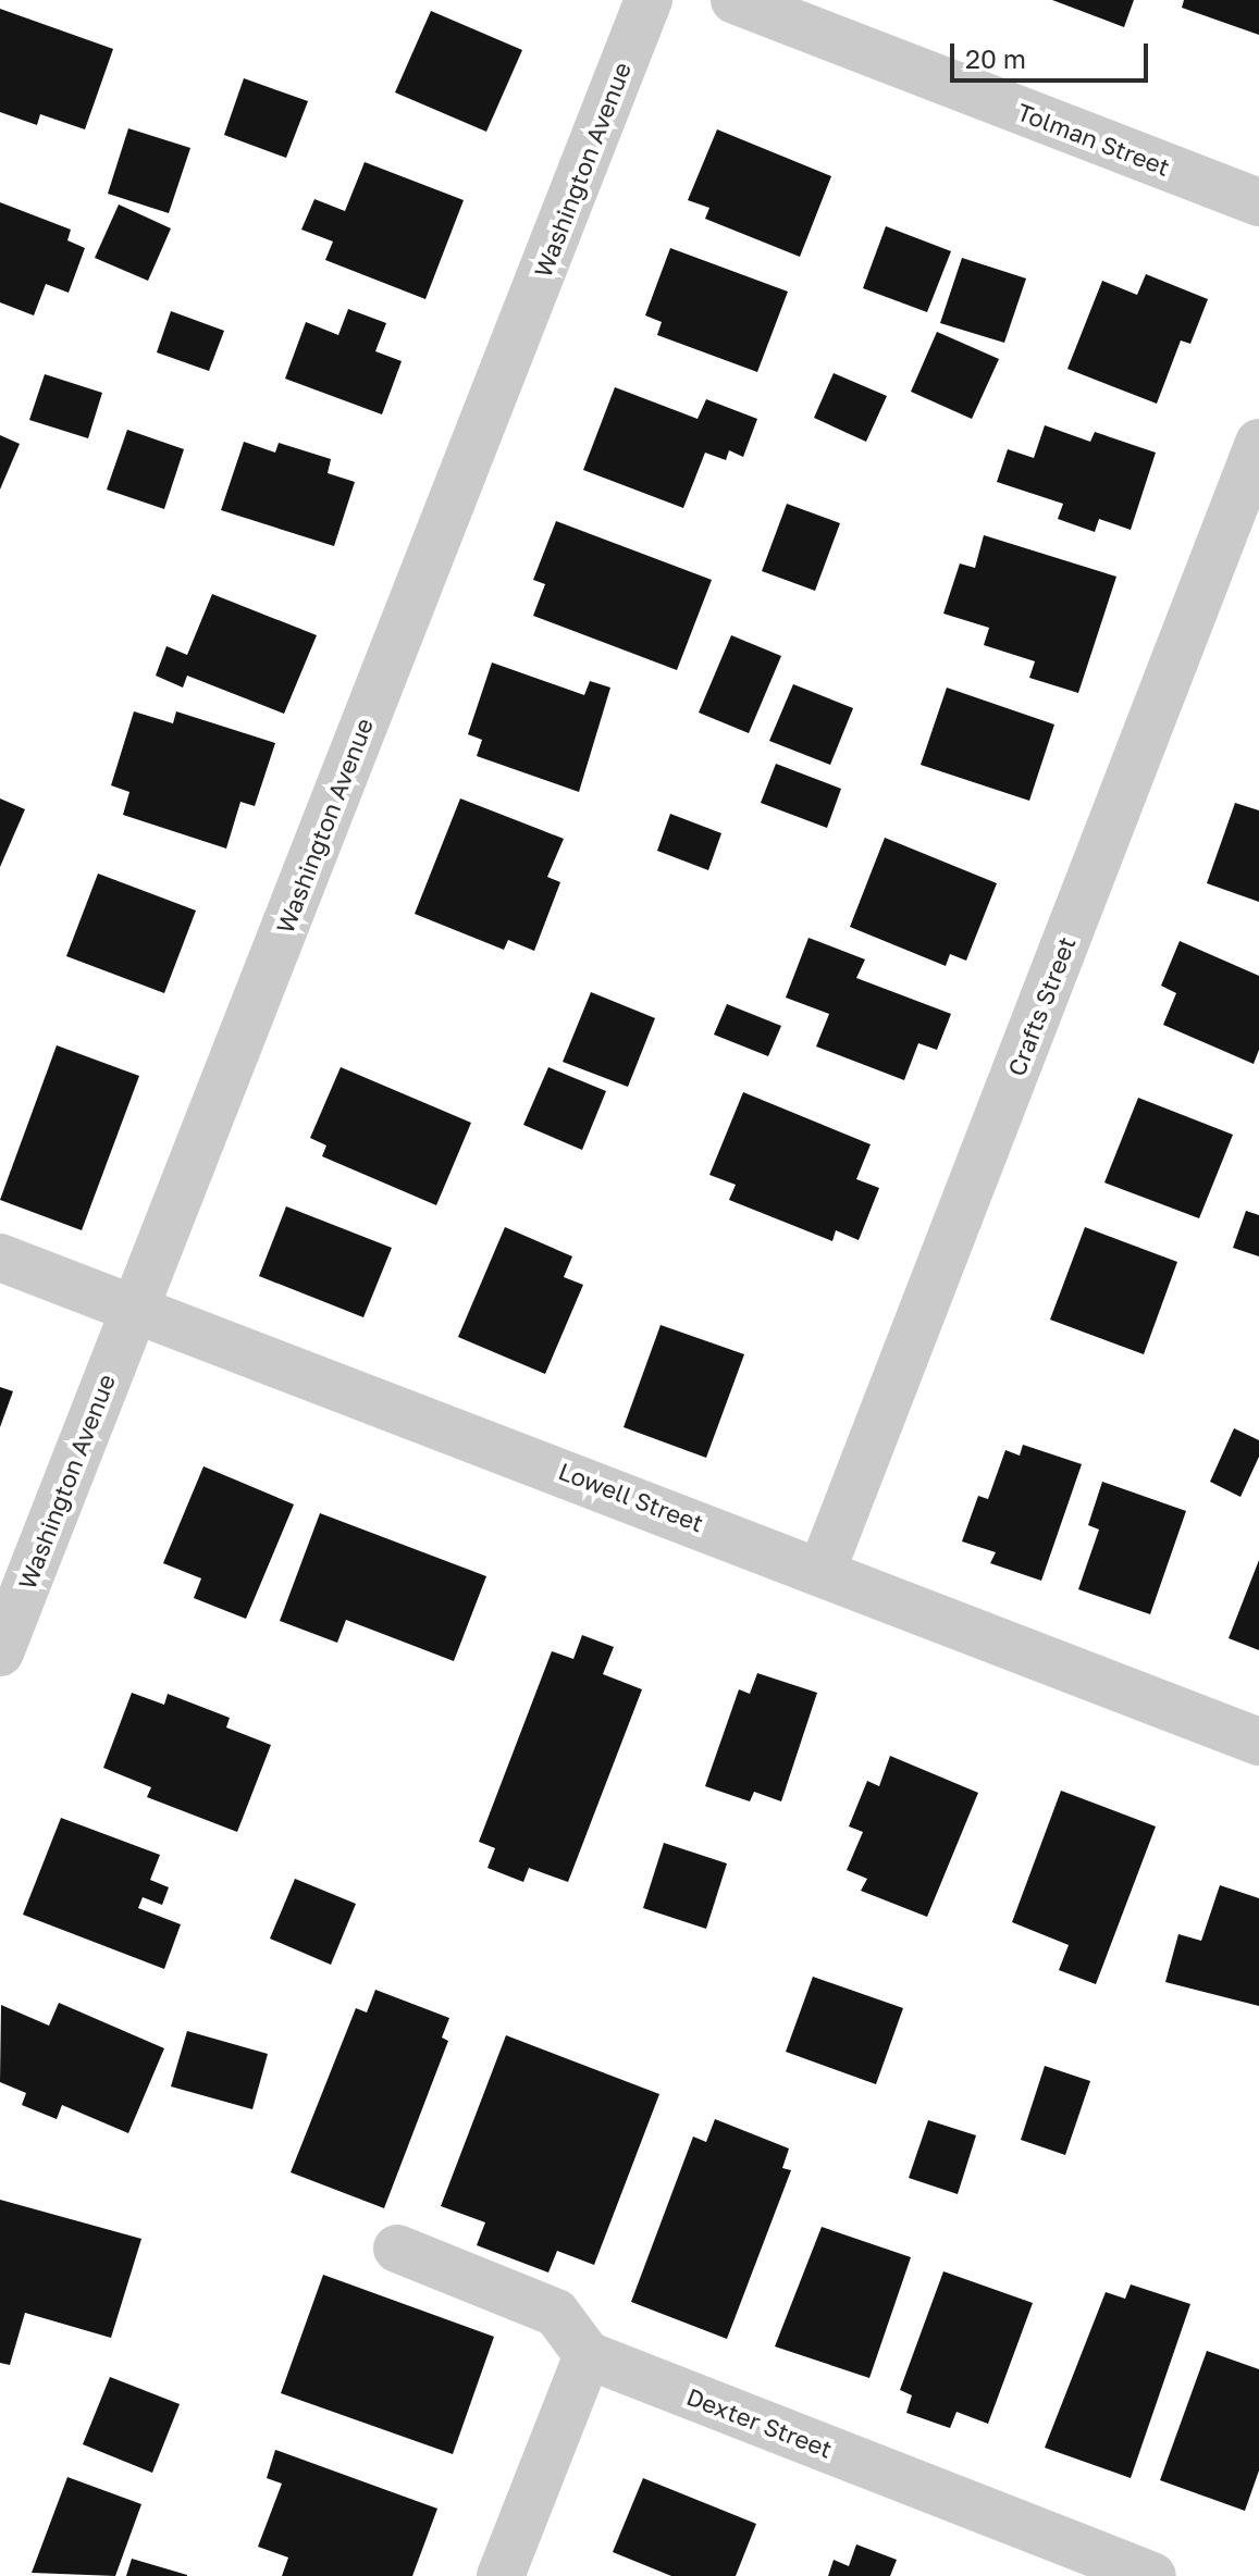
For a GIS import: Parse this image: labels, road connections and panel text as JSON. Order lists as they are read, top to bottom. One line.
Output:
{"streets":{"street":["Tolman Street","Washington Avenue","Crafts Street","Lowell Street","Dexter Street"]},"crossings":[["Washington Avenue","Lowell Street"],["Crafts Street","Lowell Street"]],"scale_bar":"20 m"}
